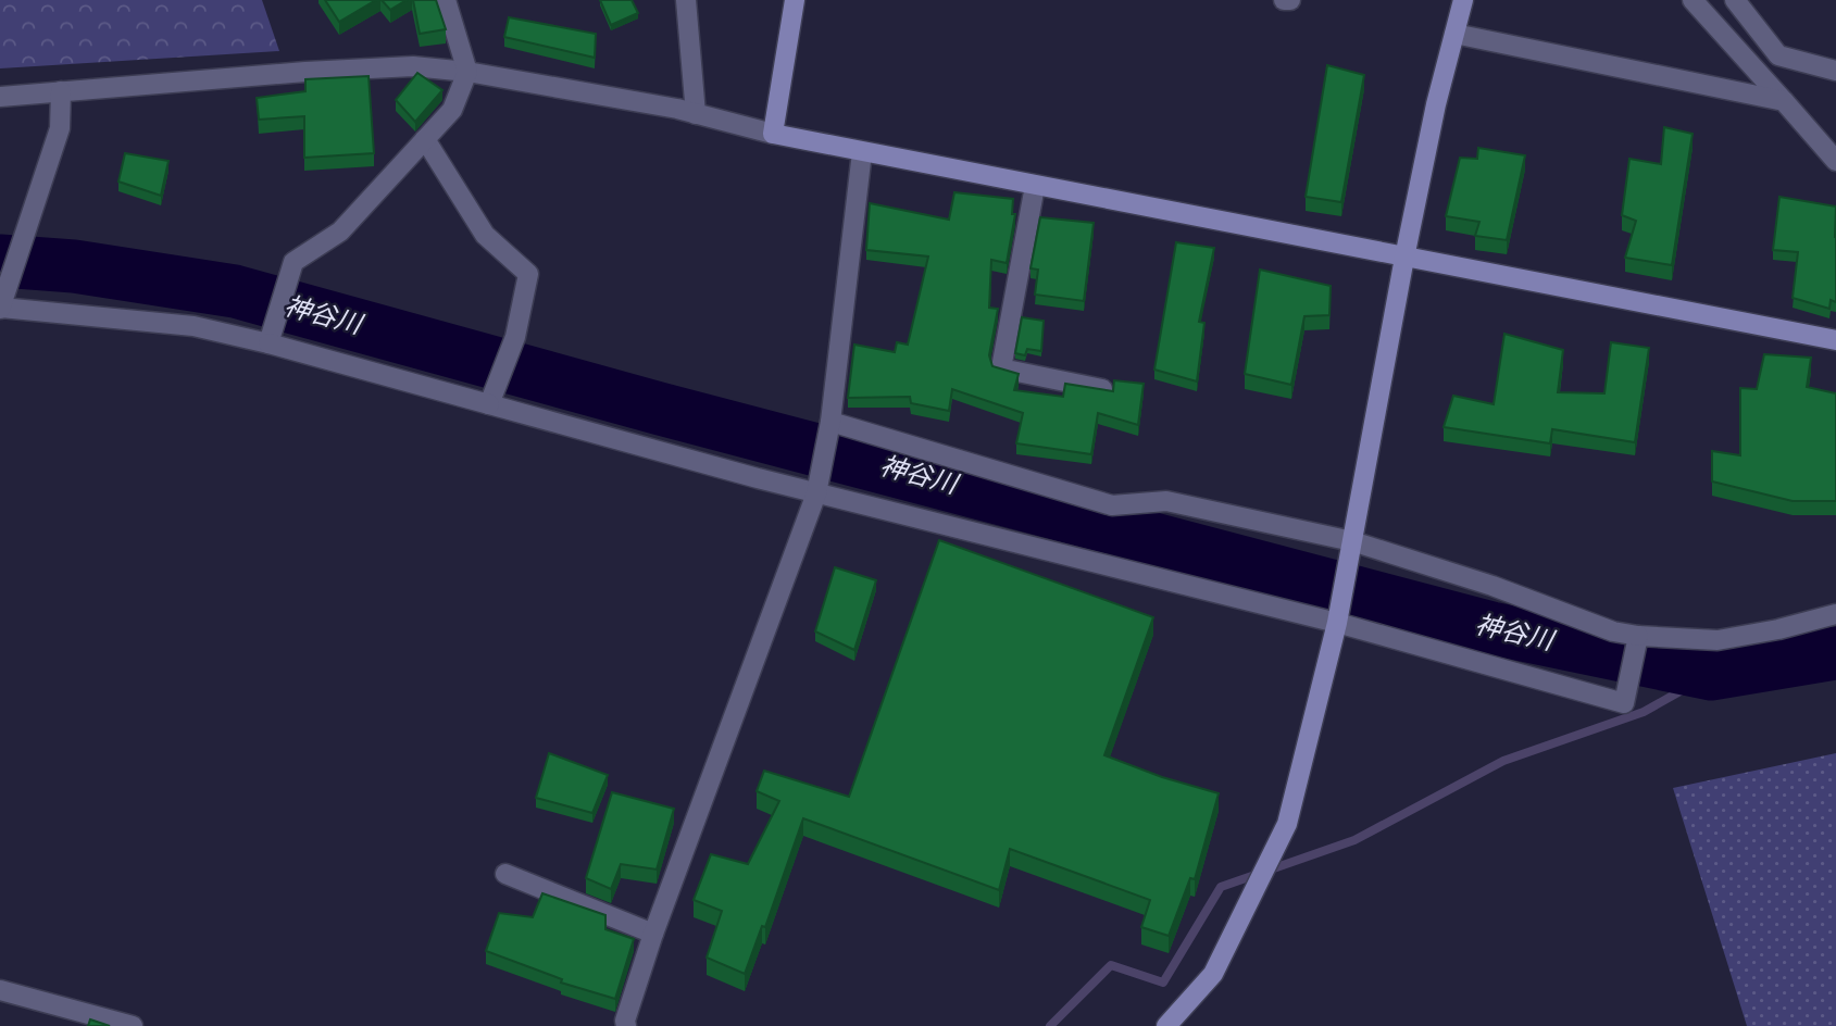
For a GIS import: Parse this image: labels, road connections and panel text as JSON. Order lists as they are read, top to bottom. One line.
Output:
{"water":["神谷川"]}
